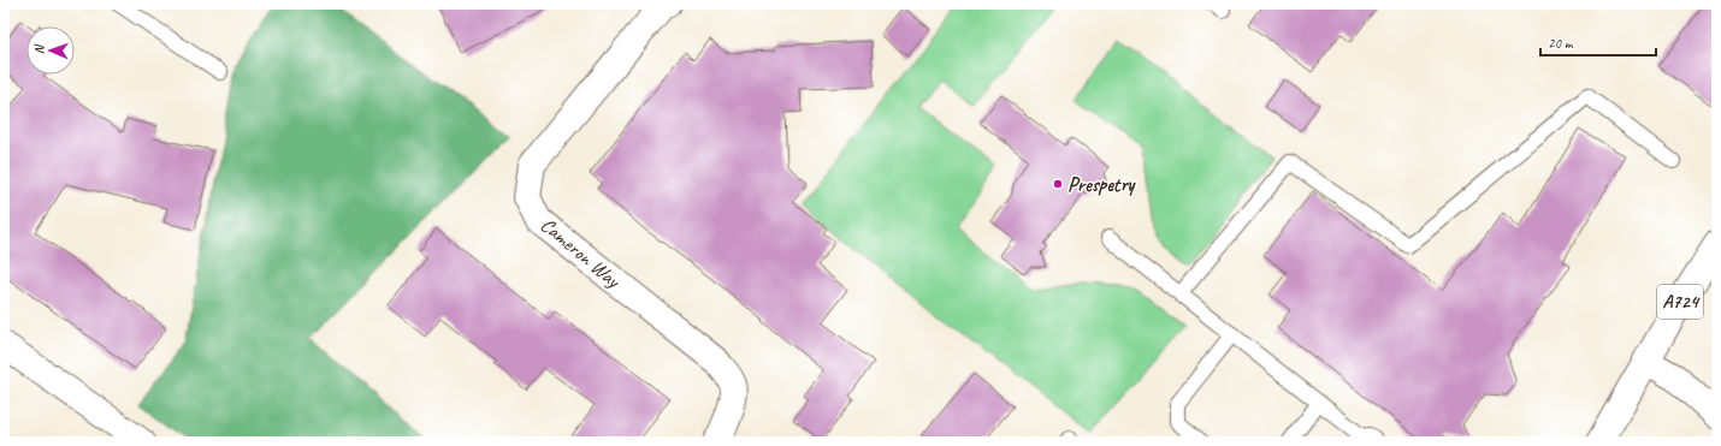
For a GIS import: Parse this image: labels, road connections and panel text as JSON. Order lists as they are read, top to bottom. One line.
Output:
{"streets":{"street":["Cameron Way","A724"]},"places":["Prespetry"],"scale_bar":"20 m","north":"left"}
